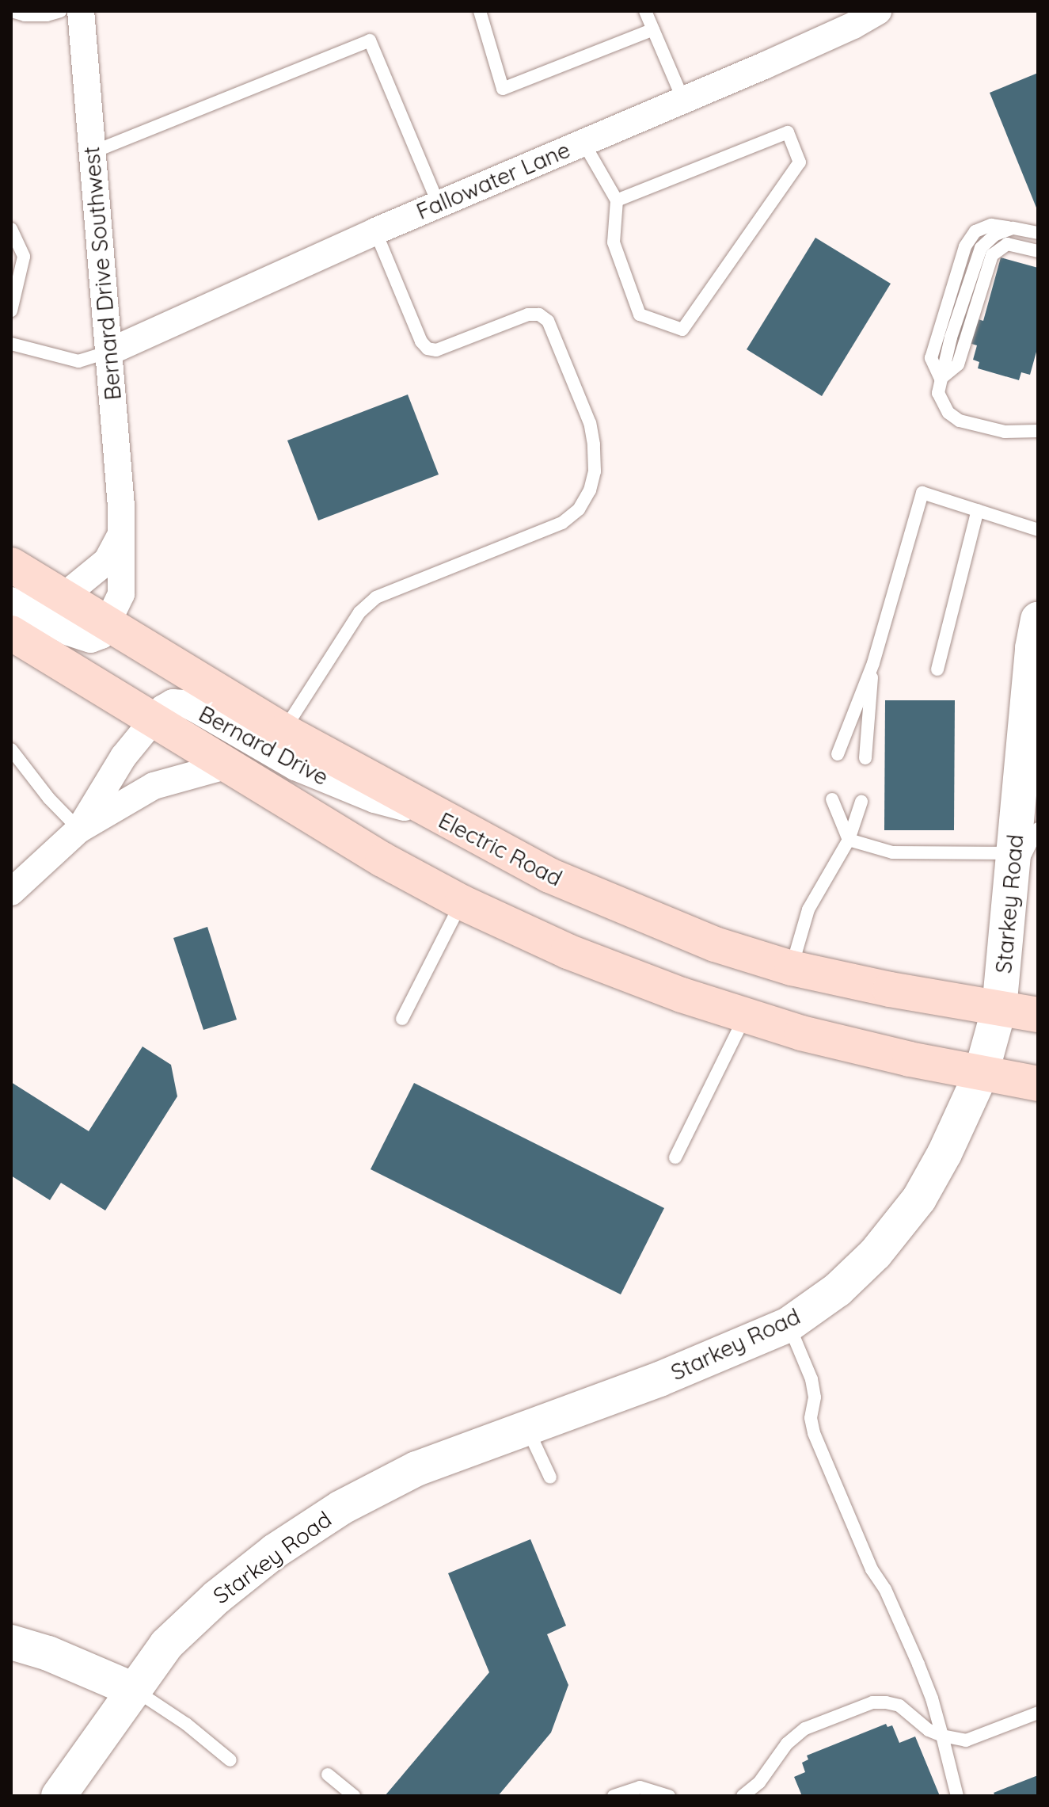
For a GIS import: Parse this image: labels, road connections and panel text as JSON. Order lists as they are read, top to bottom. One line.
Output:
{"streets":{"main road":["Electric Road","Starkey Road"],"street":["Fallowater Lane","Bernard Drive Southwest","Bernard Drive"]},"crossings":[["Fallowater Lane","Bernard Drive Southwest"],["Bernard Drive Southwest","Electric Road"],["Bernard Drive","Electric Road"],["Electric Road","Starkey Road"]]}
